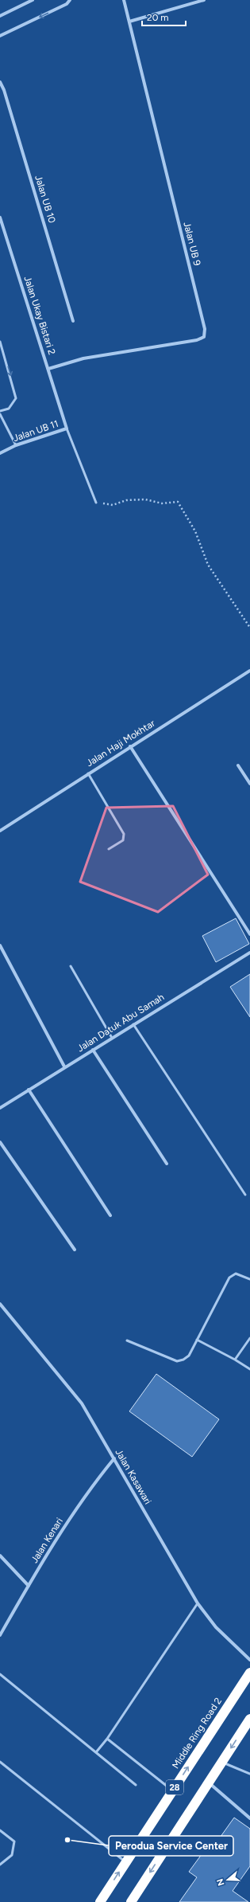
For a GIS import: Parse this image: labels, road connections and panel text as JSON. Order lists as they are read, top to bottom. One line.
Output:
{"streets":{"highway":["Middle Ring Road 2","28"],"street":["Jalan UB 10","Jalan UB 9","Jalan Ukay Bistari 2","Jalan UB 11","Jalan Haji Mokhtar","Jalan Datuk Abu Samah","Jalan Kasawari","Jalan Kenari"]},"crossings":[["Jalan UB 9","Jalan Ukay Bistari 2"],["Jalan Ukay Bistari 2","Jalan UB 11"],["Jalan Kasawari","Jalan Kenari"]],"places":["Perodua Service Center"],"scale_bar":"20 m","north":"left"}
